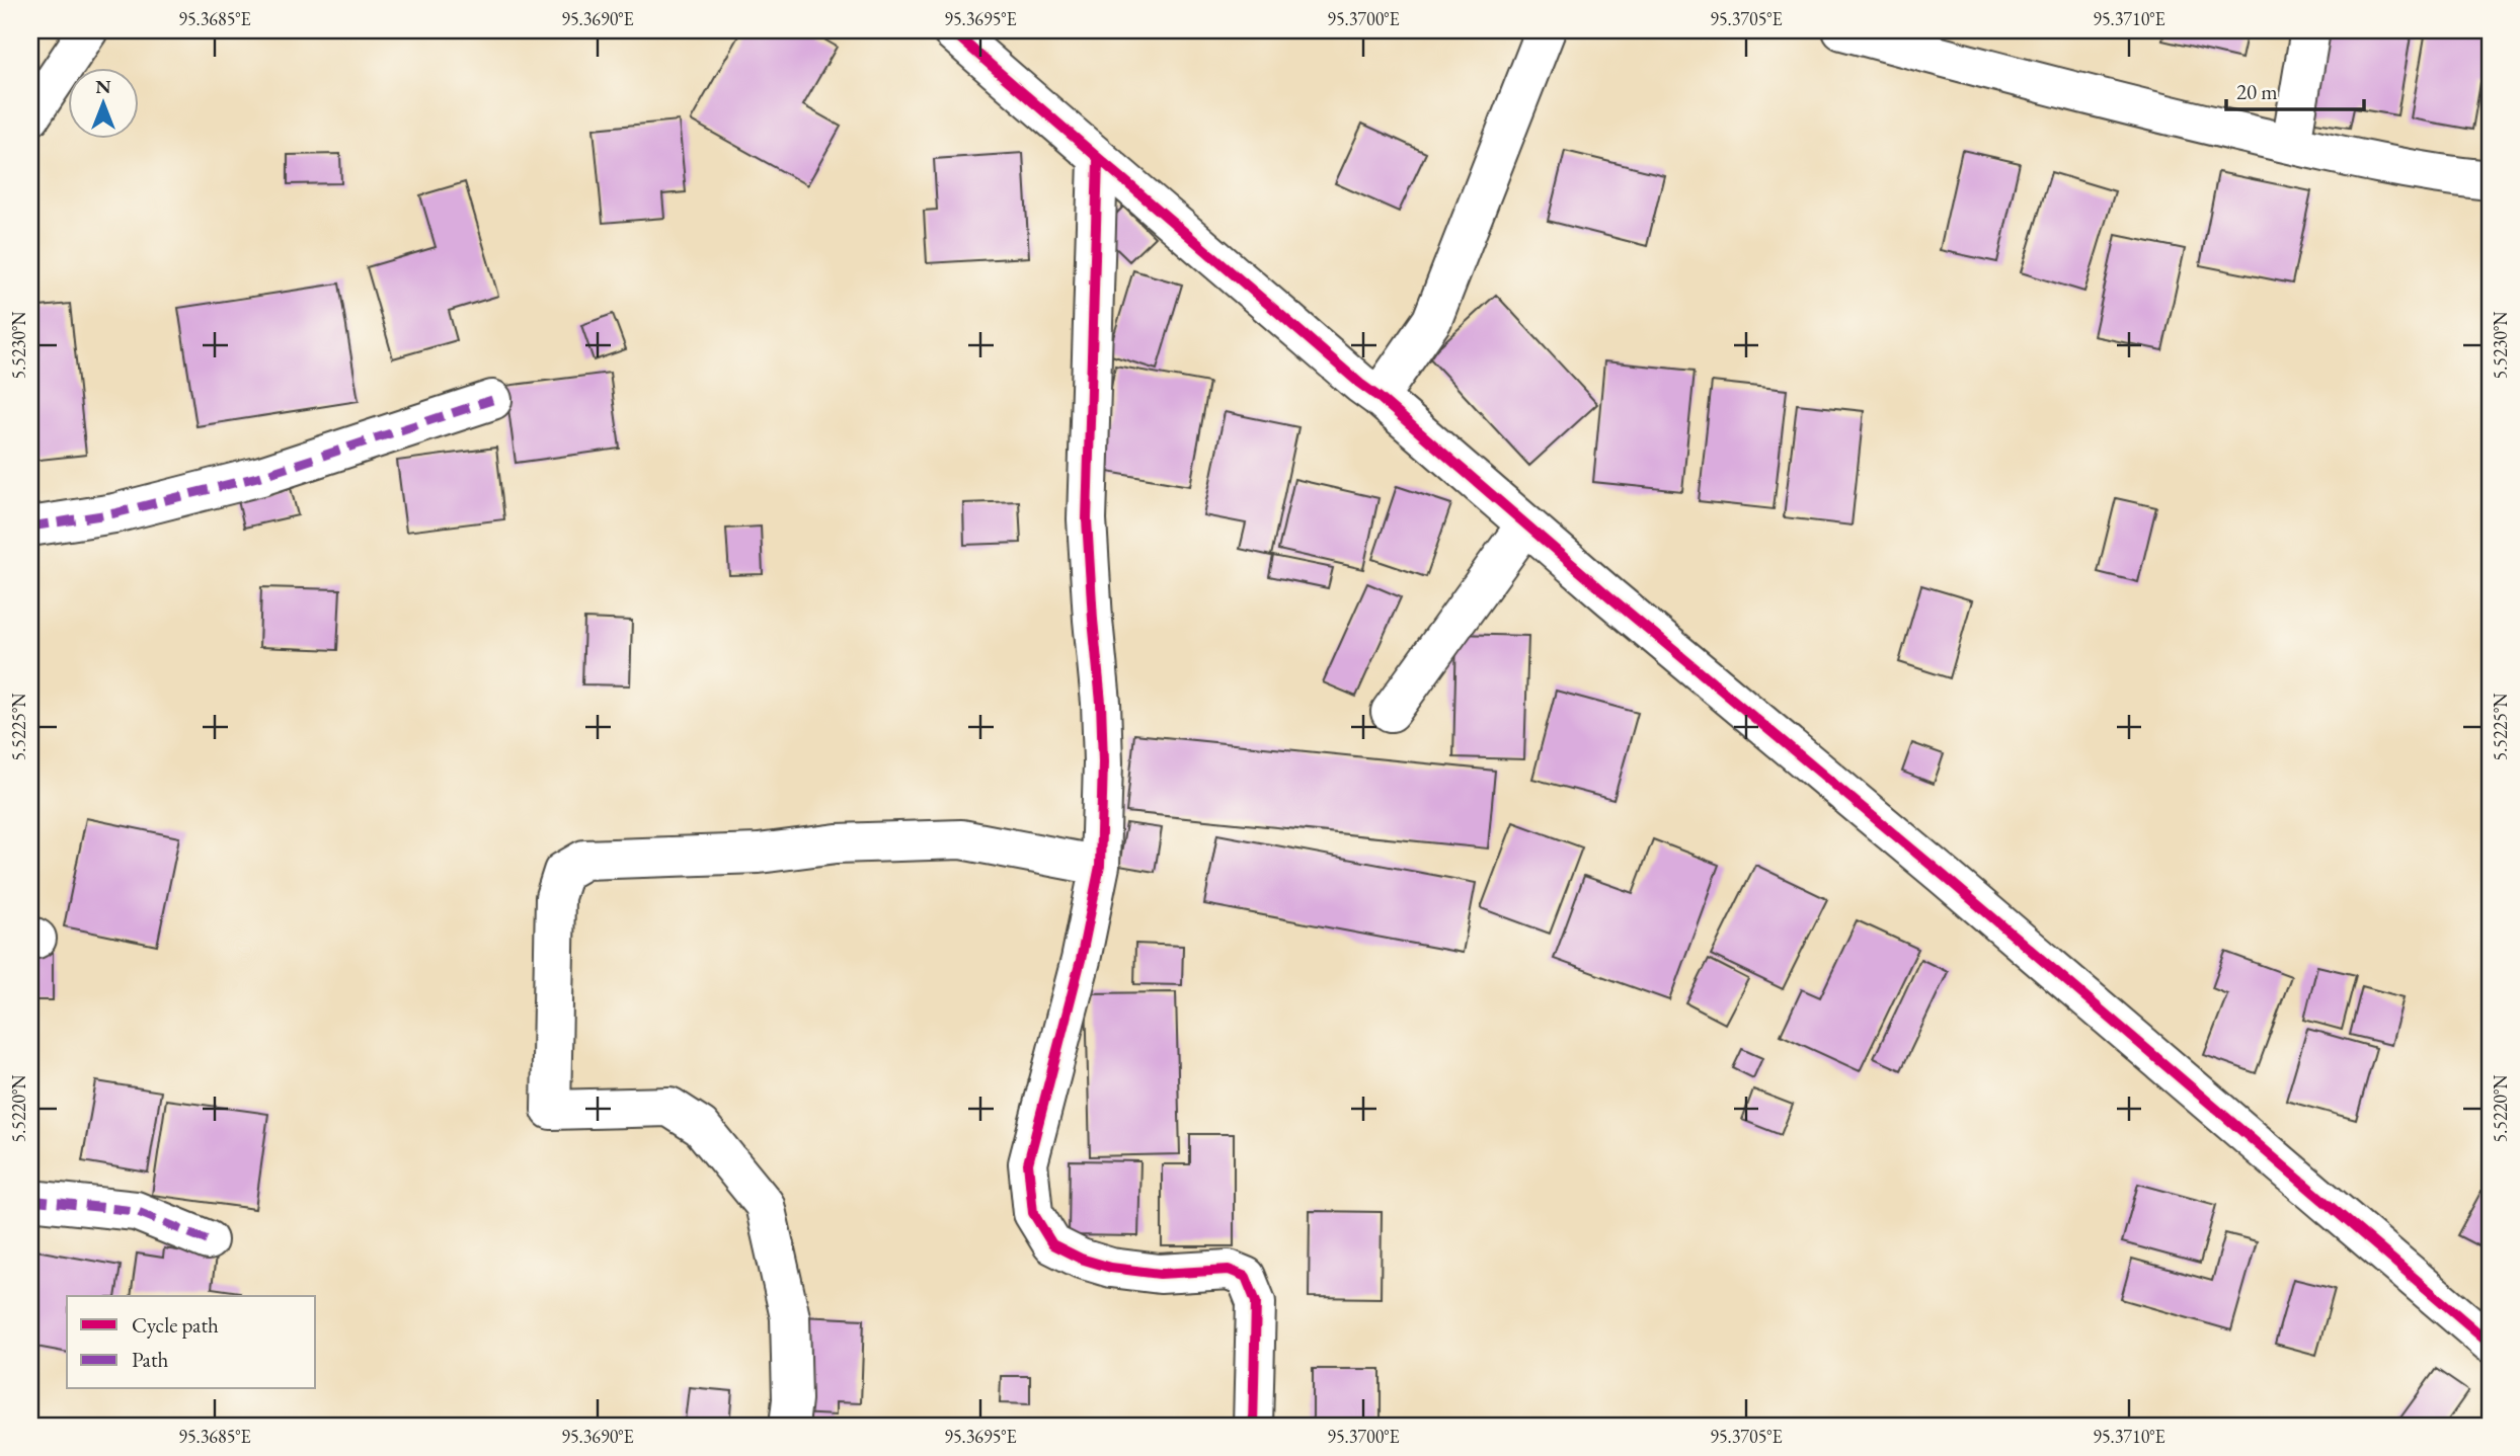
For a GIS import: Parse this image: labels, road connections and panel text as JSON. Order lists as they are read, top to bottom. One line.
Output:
{"legend":["Cycle path","Path"],"scale_bar":"20 m","north":"top","coordinates":["95.3685°E","95.3690°E","95.3695°E","95.3700°E","95.3705°E","95.3710°E","5.5230°N","5.5225°N","5.5220°N"]}
